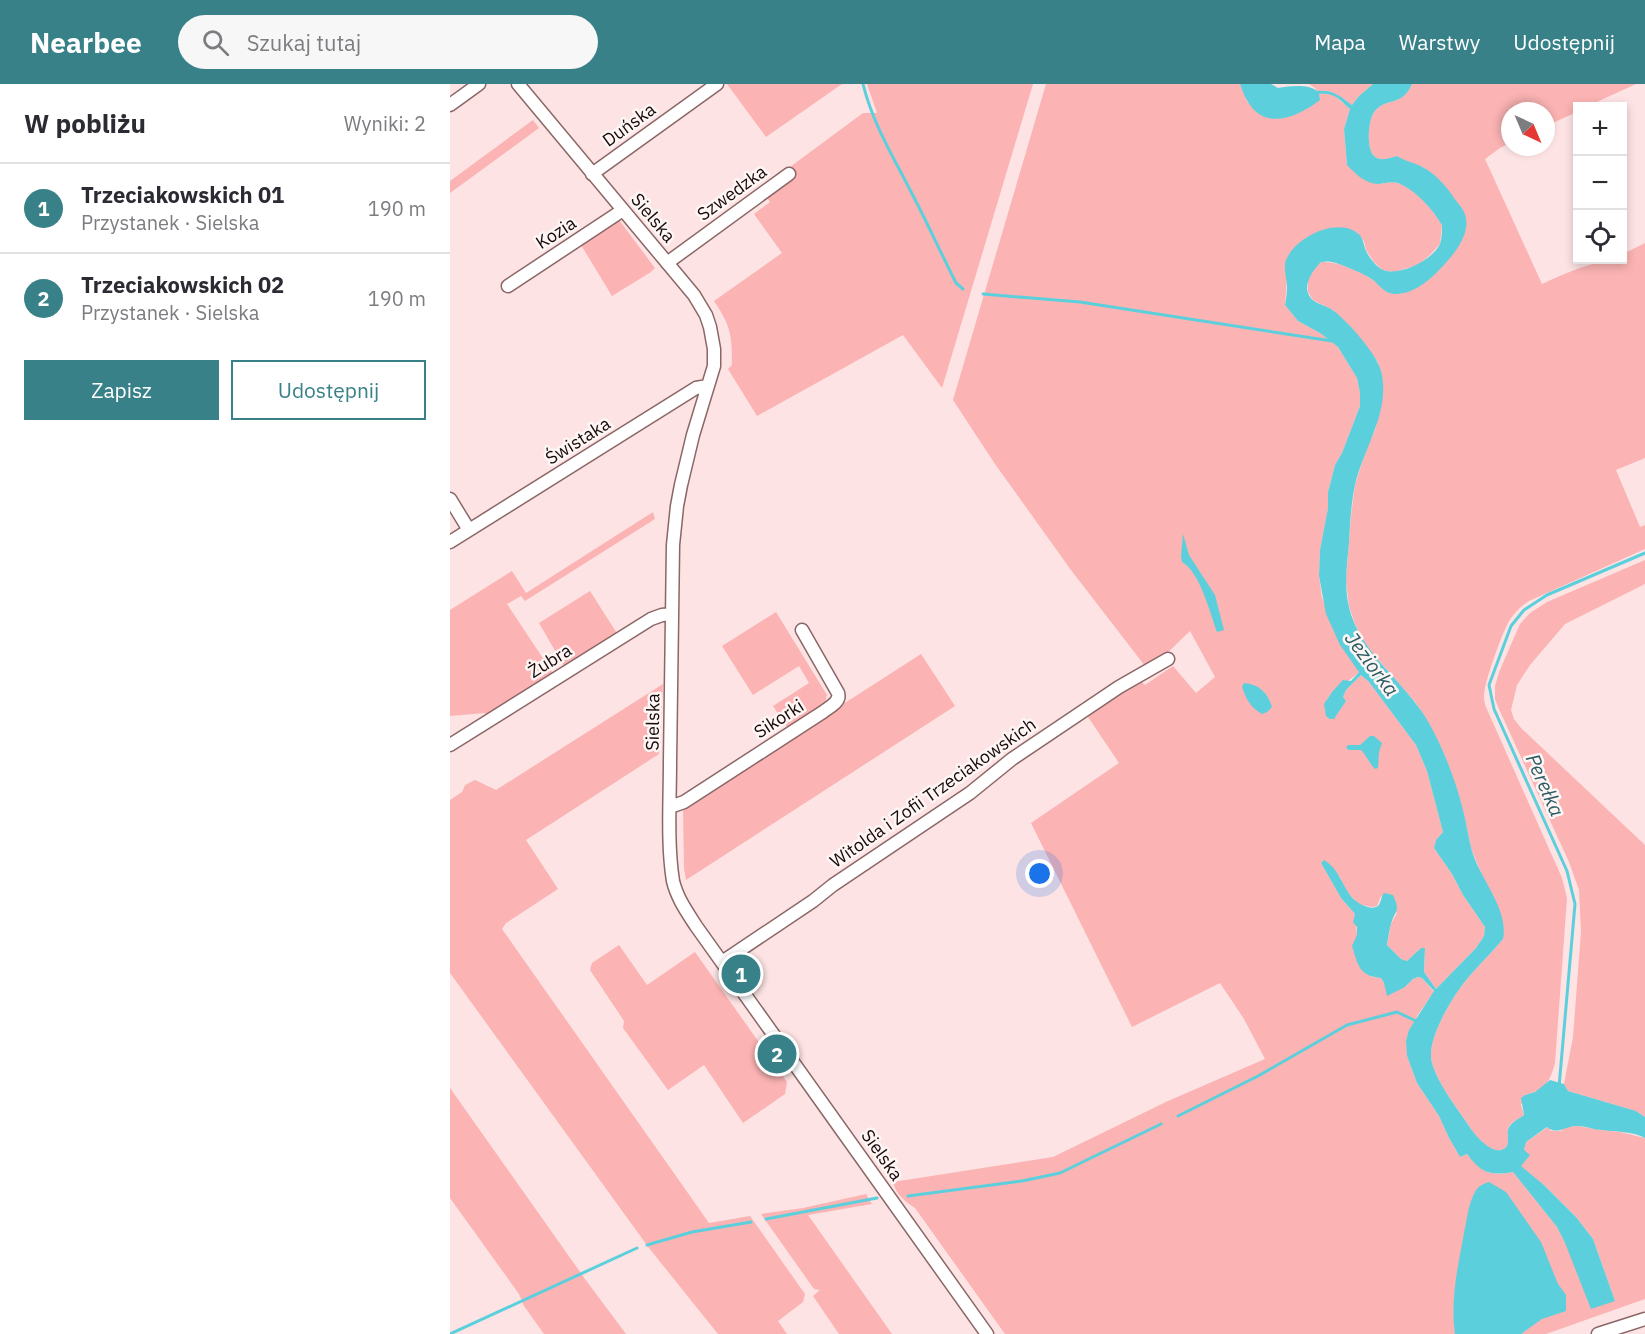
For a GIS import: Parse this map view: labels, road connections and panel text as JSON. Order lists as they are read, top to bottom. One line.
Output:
{"streets":{"street":["Duńska","Szwedzka","Sielska","Kozia","Świstaka","Żubra","Sikorki","Witolda i Zofii Trzeciakowskich"]},"crossings":[["Duńska","Sielska"],["Szwedzka","Sielska"],["Sielska","Kozia"],["Sielska","Świstaka"],["Sielska","Żubra"],["Sielska","Sikorki"],["Sielska","Witolda i Zofii Trzeciakowskich"]],"water":["Jeziorka","Perełka"],"north":"bottom right","page":{"header":"Nearbee","search":"Szukaj tutaj","nav":["Mapa","Warstwy","Udostępnij"],"heading":["W pobliżu","Wyniki: 2"],"map_buttons":["+","−"],"list":[{"mark":"1","name":"Trzeciakowskich 01","note":"Przystanek · Sielska","value":"190 m"},{"mark":"2","name":"Trzeciakowskich 02","note":"Przystanek · Sielska","value":"190 m"}],"buttons":["Zapisz","Udostępnij"],"pins":["1","2"]}}
